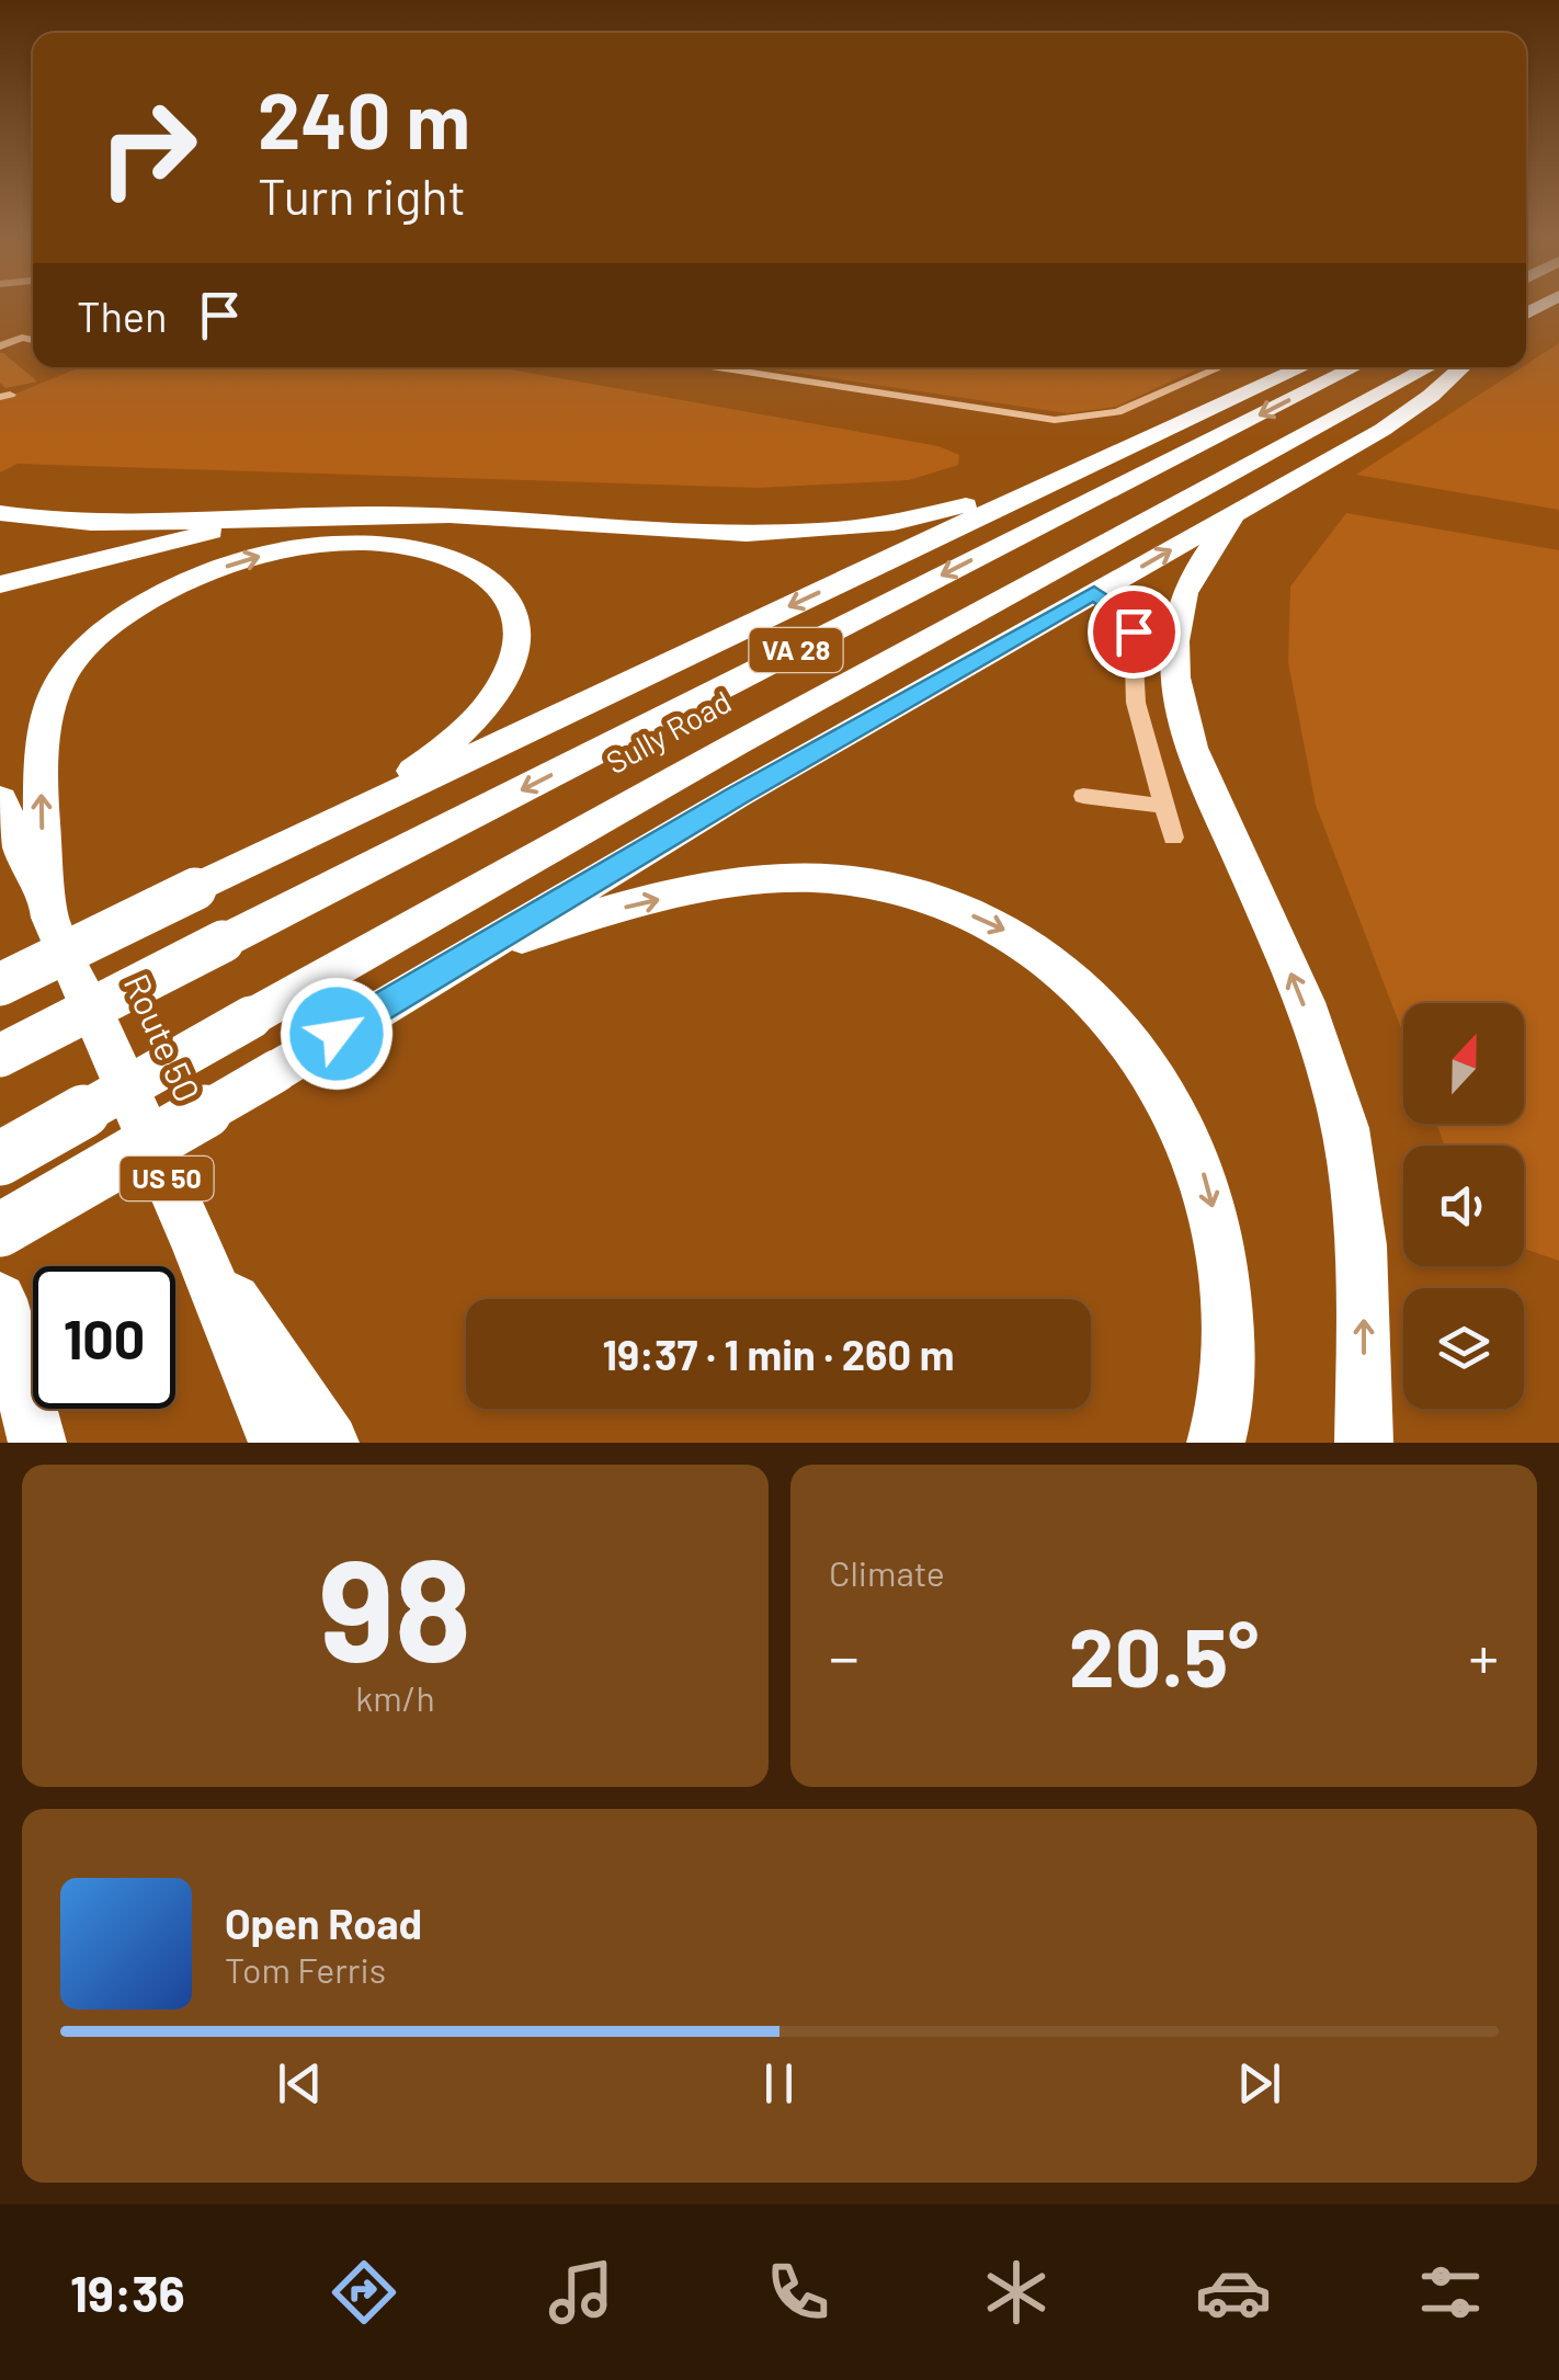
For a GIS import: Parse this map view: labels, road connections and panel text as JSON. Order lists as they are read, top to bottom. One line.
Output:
{"streets":{"highway":["VA 28","Sully Road","Route 50","US 50"]},"north":"top","page":{"turn":["240 m","Turn right"],"then":"Then","limit":"100","trip":"19:37 · 1 min · 260 m","tile":[["98","km/h"],"Climate"],"heat":["−","20.5°","+"],"song":["Open Road","Tom Ferris"],"tabs":"19:36"}}
